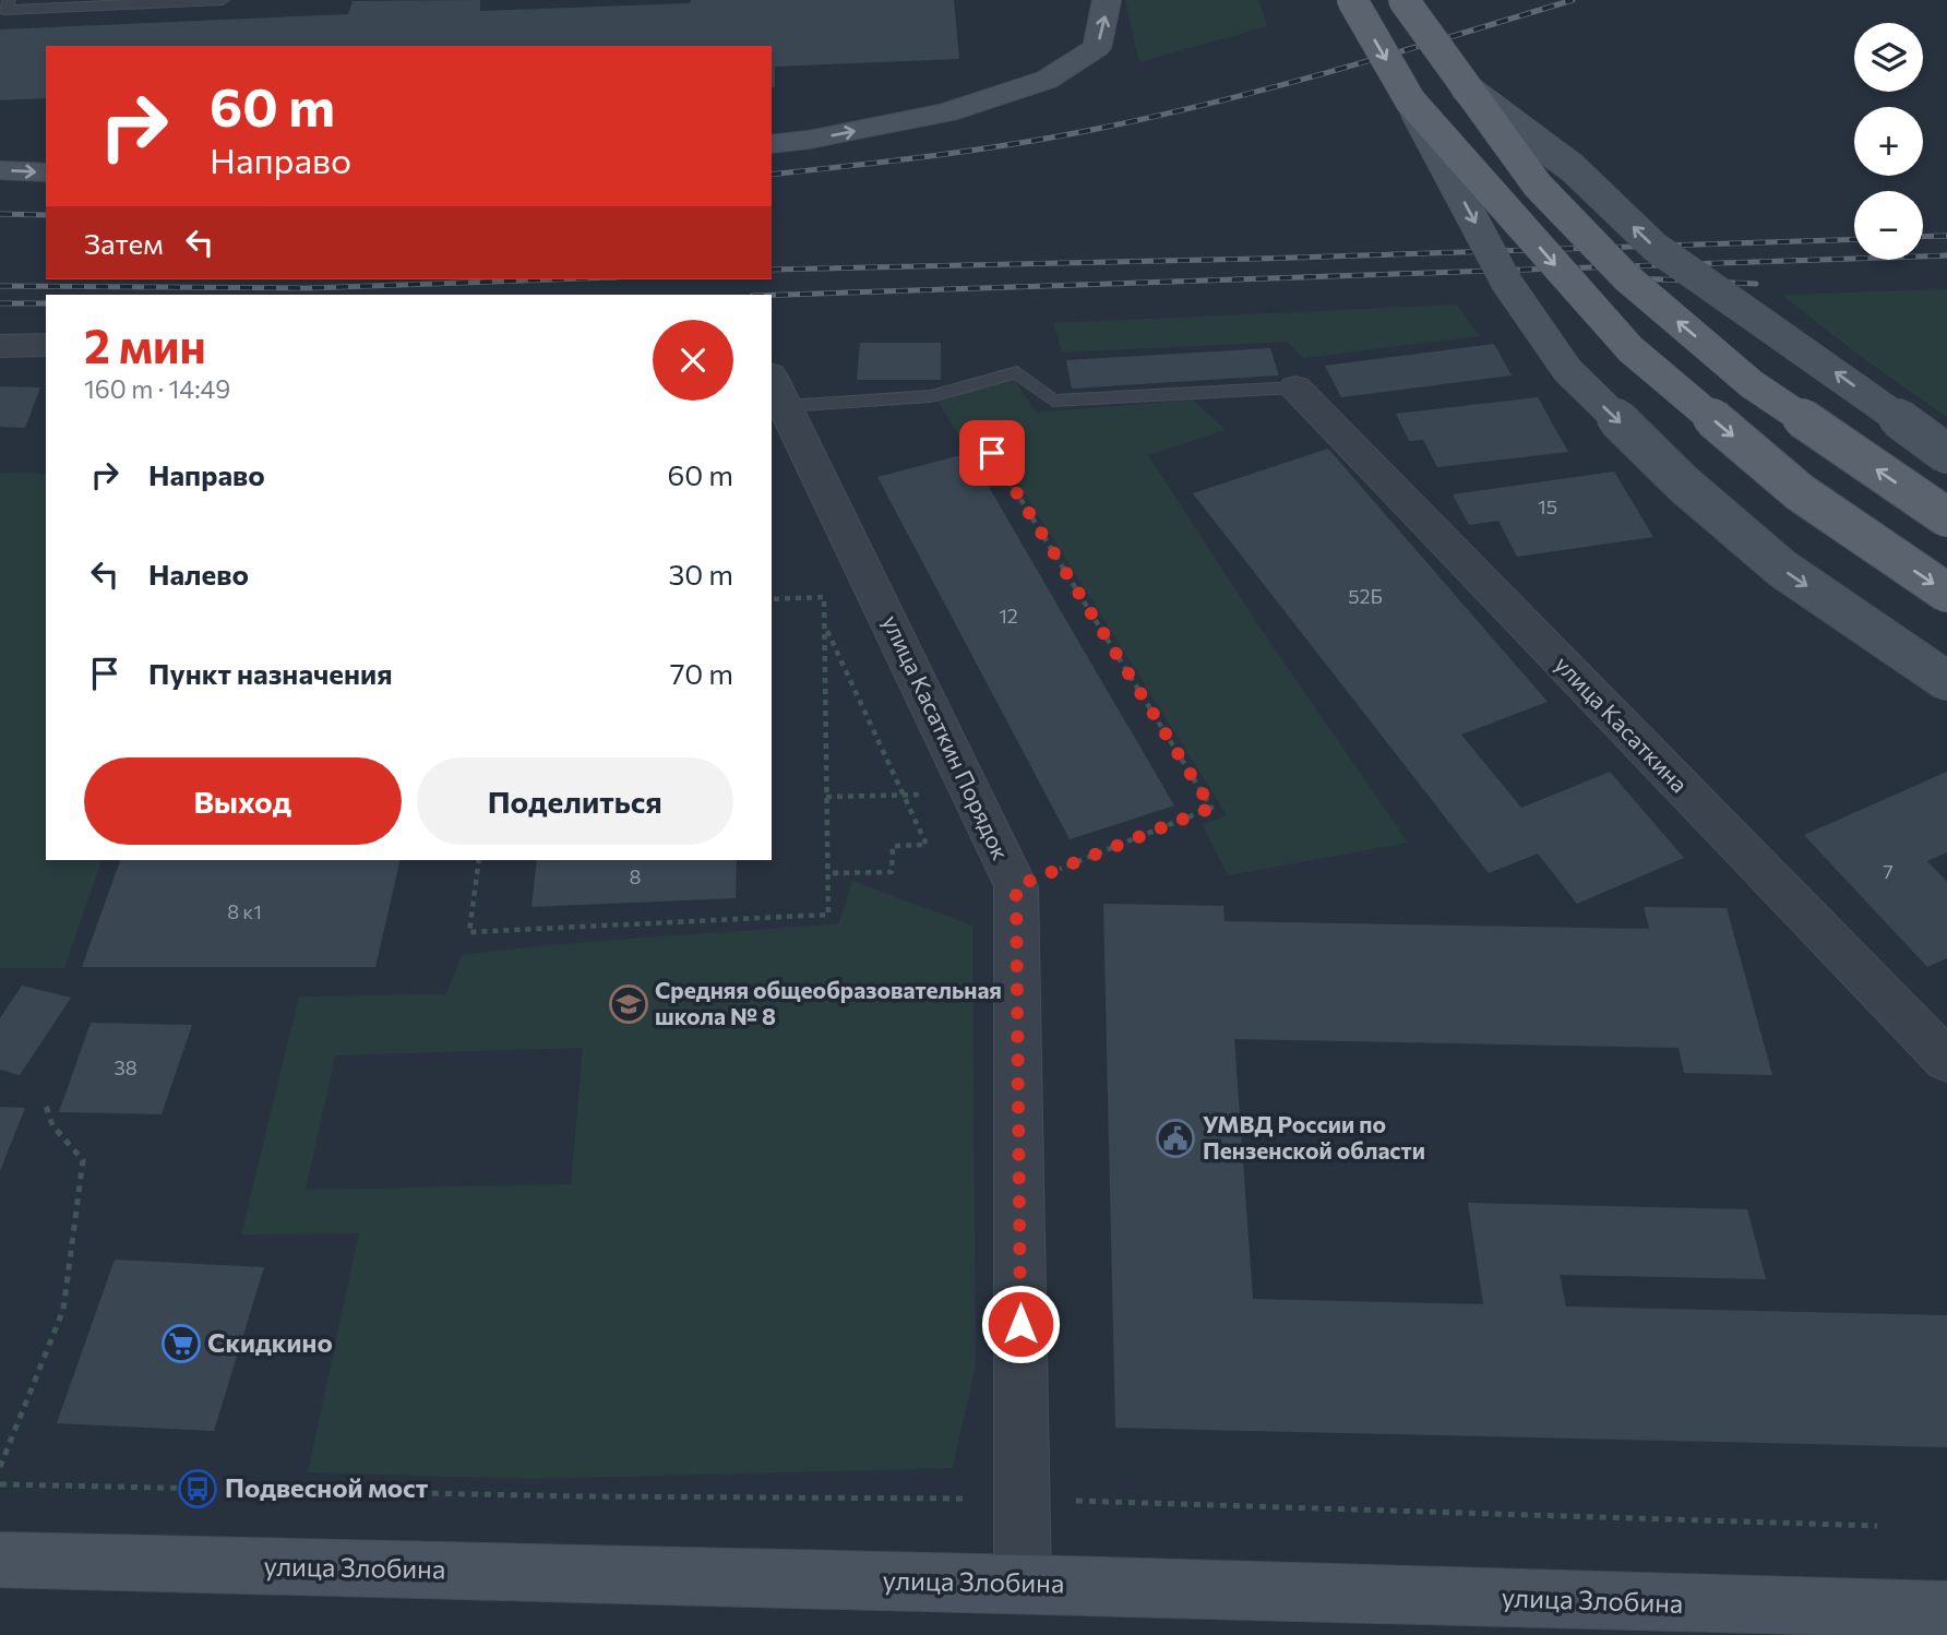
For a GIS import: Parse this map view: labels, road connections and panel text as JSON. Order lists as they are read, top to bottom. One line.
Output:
{"streets":{"main road":["улица Злобина"],"street":["улица Касаткина","улица Касаткин Порядок"]},"crossings":[["улица Касаткин Порядок","улица Злобина"]],"places":{"school or university":["Средняя общеобразовательная школа № 8"],"public building":["УМВД России по Пензенской области"],"supermarket":["Скидкино"],"bus stop":["Подвесной мост"]},"house_numbers":["15","52Б","12","7","8","8 к1","38"],"page":{"map_buttons":["+","−"],"turn":["60 m","Направо"],"then":"Затем","heading":["2 мин","160 m · 14:49"],"list":[{"name":"Направо","value":"60 m"},{"name":"Налево","value":"30 m"},{"name":"Пункт назначения","value":"70 m"}],"buttons":["Выход","Поделиться"]}}
